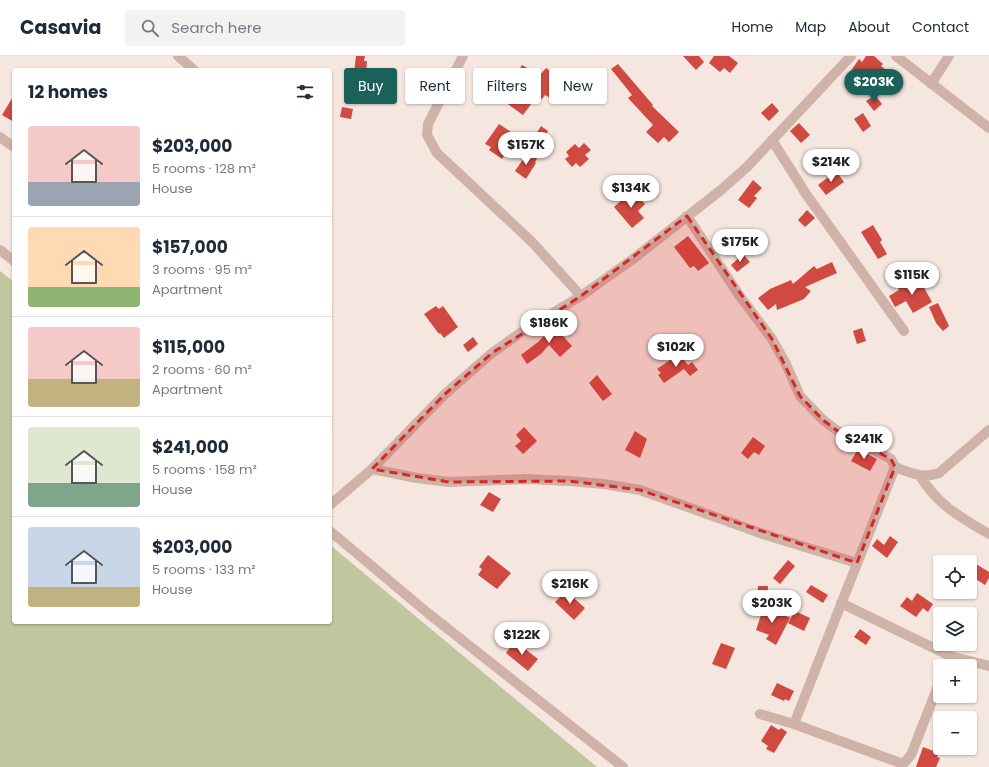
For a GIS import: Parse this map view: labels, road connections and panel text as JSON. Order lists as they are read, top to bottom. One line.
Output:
{"page":{"header":"Casavia","search":"Search here","nav":["Home","Map","About","Contact"],"chip":["Buy","Rent","Filters","New"],"heading":"12 homes","price":["$203K","$157K","$214K","$134K","$175K","$115K","$186K","$102K","$241K","$216K","$203K","$122K"],"list":[{"name":"$203,000","note":"5 rooms · 128 m² · House"},{"name":"$157,000","note":"3 rooms · 95 m² · Apartment"},{"name":"$115,000","note":"2 rooms · 60 m² · Apartment"},{"name":"$241,000","note":"5 rooms · 158 m² · House"},{"name":"$203,000","note":"5 rooms · 133 m² · House"}],"map_buttons":["+","−"]}}
